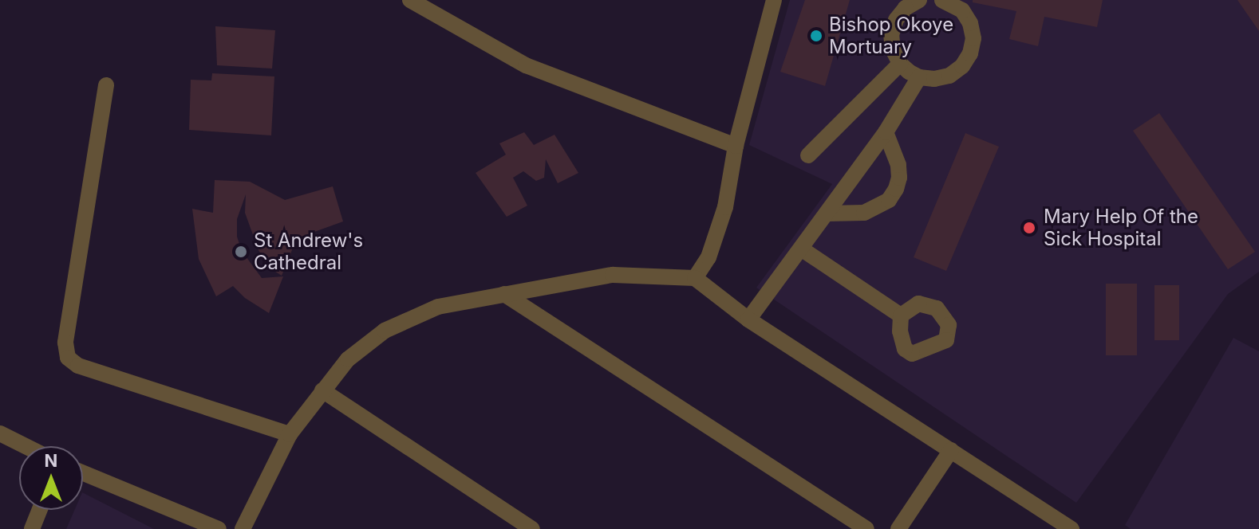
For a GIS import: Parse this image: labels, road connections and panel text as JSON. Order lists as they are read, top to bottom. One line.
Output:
{"places":["Bishop Okoye Mortuary","Mary Help Of the Sick Hospital","St Andrew's Cathedral"],"north":"top"}
